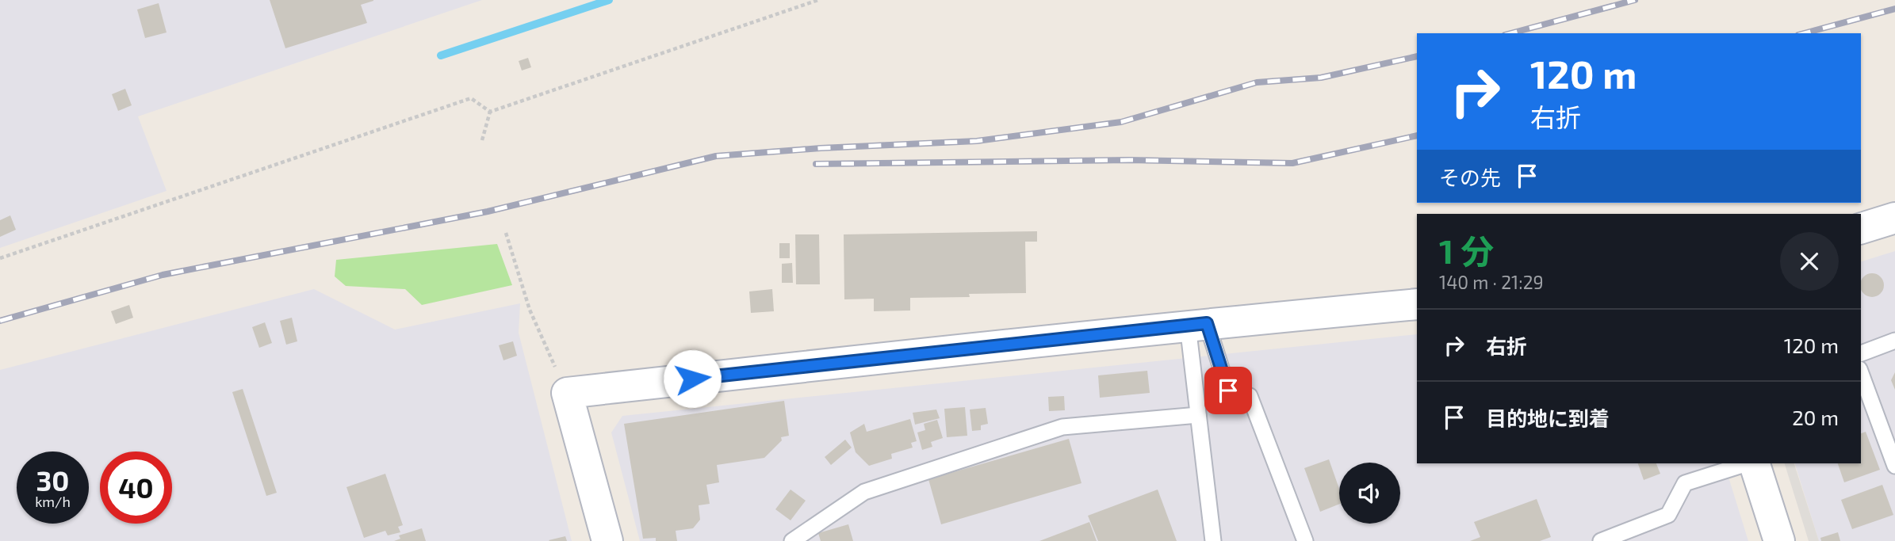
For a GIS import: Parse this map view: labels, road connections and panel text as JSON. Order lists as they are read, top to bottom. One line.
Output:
{"page":{"turn":["120 m","右折"],"then":"その先","heading":["1 分","140 m · 21:29"],"list":[{"name":"右折","value":"120 m"},{"name":"目的地に到着","value":"20 m"}],"speed":"30 km/h","limit":"40"}}
